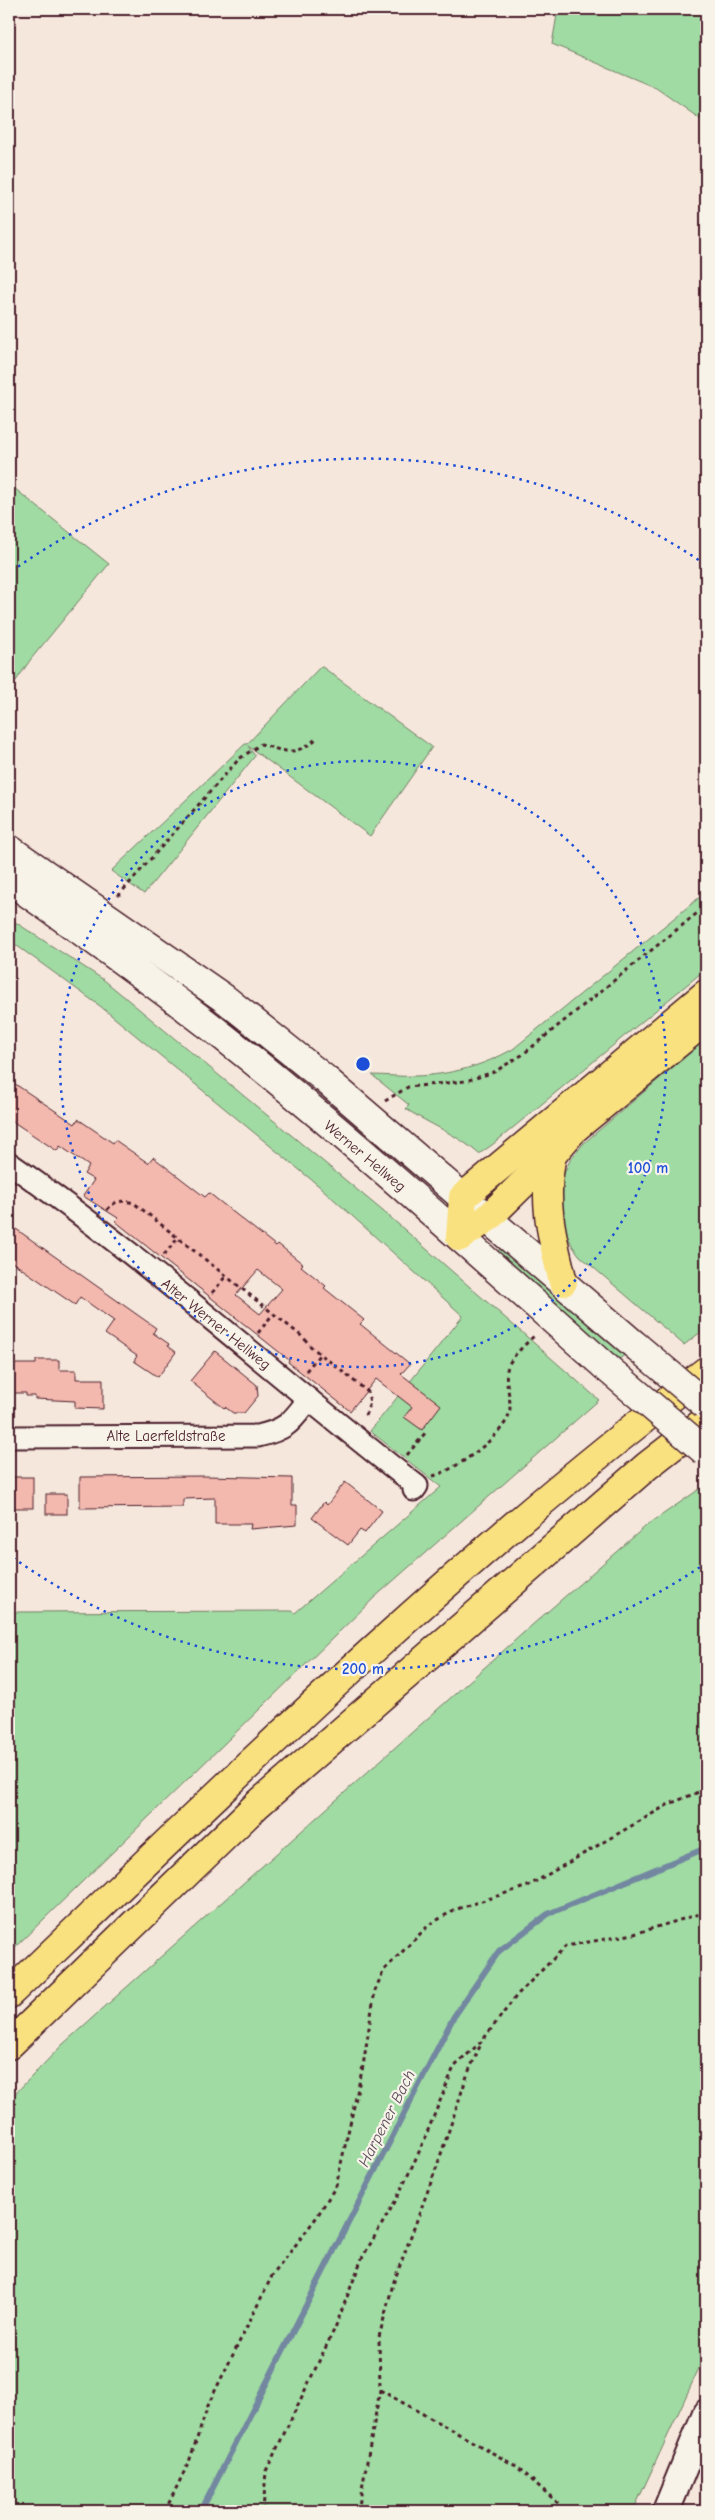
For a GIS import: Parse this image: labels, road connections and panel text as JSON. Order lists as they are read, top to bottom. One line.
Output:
{"streets":{"main road":["Werner Hellweg"],"street":["Alter Werner Hellweg","Alte Laerfeldstraße"]},"crossings":[["Alter Werner Hellweg","Alte Laerfeldstraße"]],"water":["Harpener Bach"],"rings":["100 m","200 m"]}
